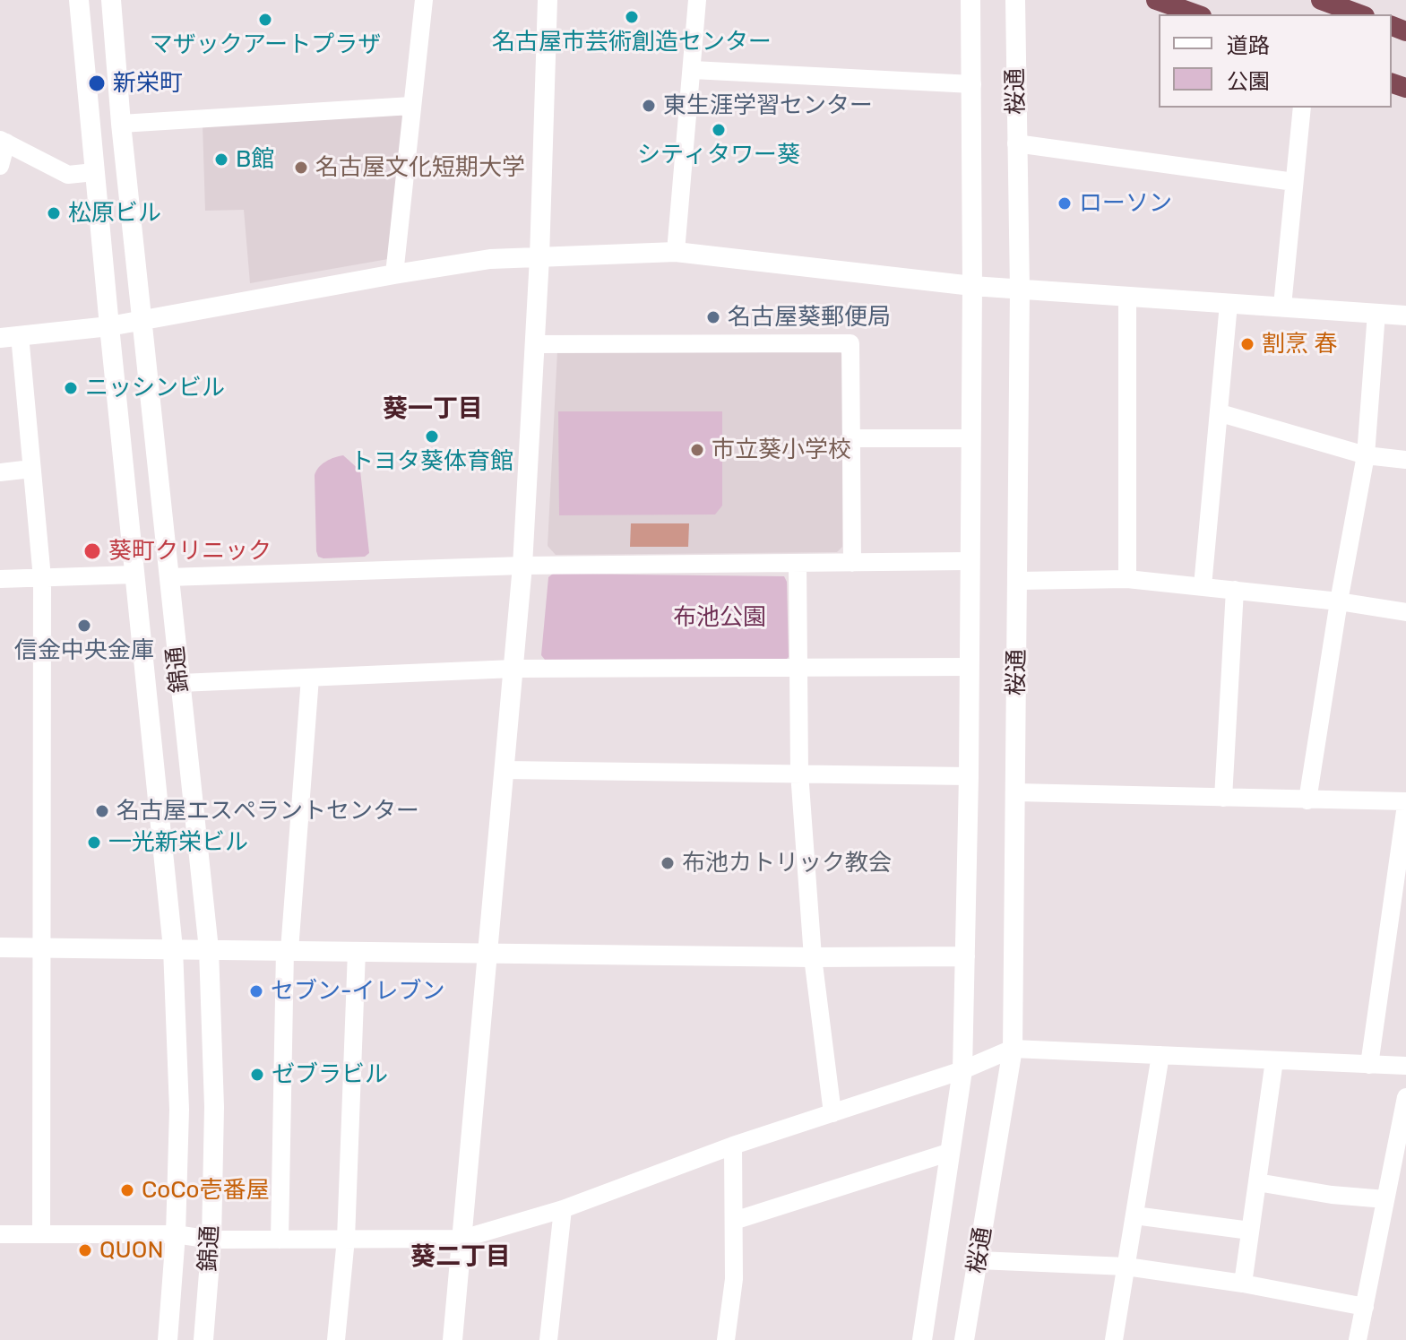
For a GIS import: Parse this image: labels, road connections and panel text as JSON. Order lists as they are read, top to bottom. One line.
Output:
{"streets":{"street":["桜通","錦通"]},"districts":["葵一丁目","葵二丁目"],"parks":["布池公園"],"places":["名古屋市芸術創造センター","マザックアートプラザ","新栄町","東生涯学習センター","シティタワー葵","B館","名古屋文化短期大学","ローソン","松原ビル","名古屋葵郵便局","割烹 春","ニッシンビル","トヨタ葵体育館","市立葵小学校","葵町クリニック","信金中央金庫","名古屋エスペラントセンター","一光新栄ビル","布池カトリック教会","セブン-イレブン","ゼブラビル","CoCo壱番屋","QUON"],"legend":["道路","公園"]}
